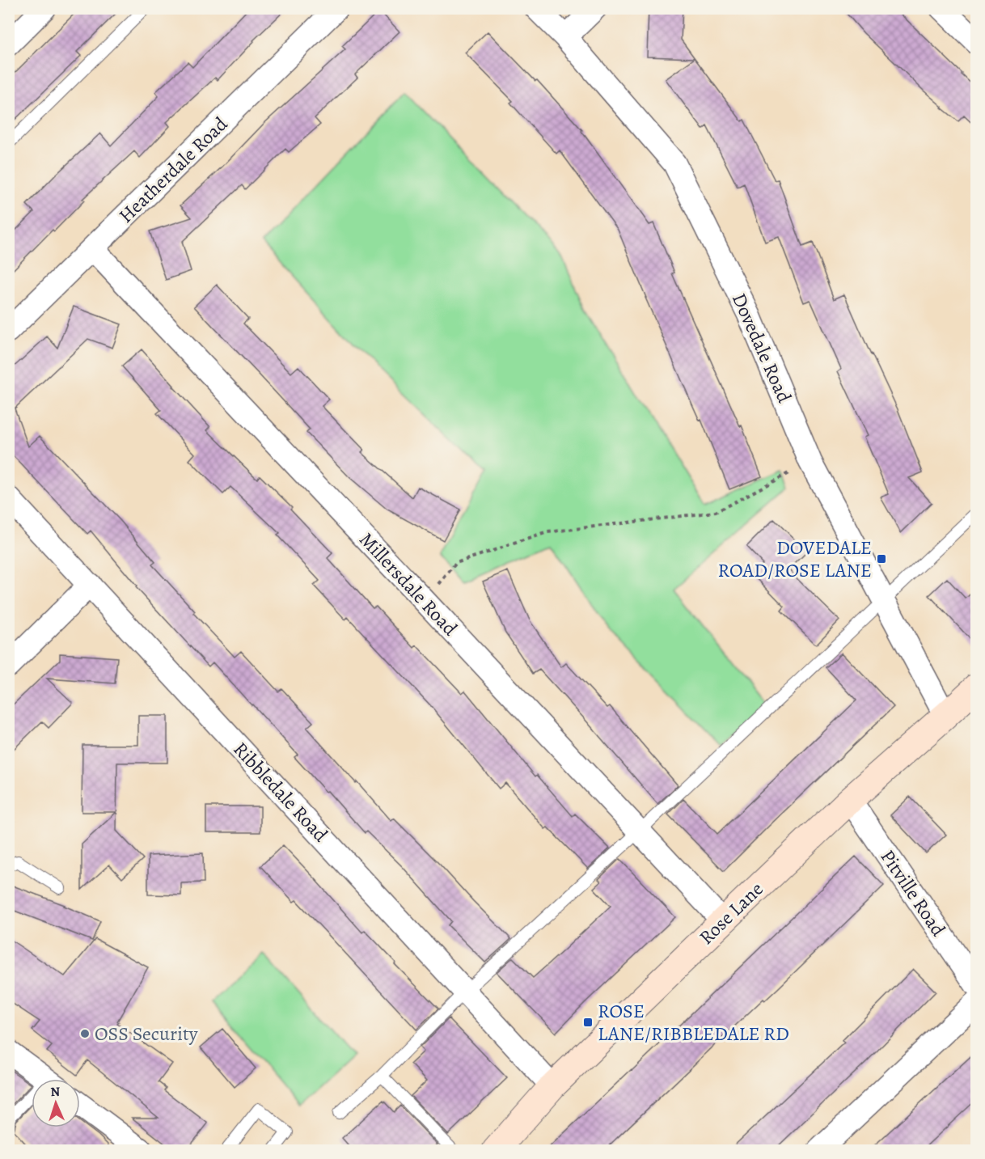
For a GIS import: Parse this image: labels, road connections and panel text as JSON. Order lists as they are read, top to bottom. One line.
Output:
{"streets":{"street":["Heatherdale Road","Dovedale Road","Millersdale Road","Ribbledale Road","Pitville Road","Rose Lane"]},"crossings":[["Heatherdale Road","Millersdale Road"],["Dovedale Road","Rose Lane"],["Millersdale Road","Rose Lane"],["Ribbledale Road","Rose Lane"],["Pitville Road","Rose Lane"]],"places":{"transit":["DOVEDALE ROAD/ROSE LANE","ROSE LANE/RIBBLEDALE RD"],"other":["OSS Security"]},"north":"top"}
